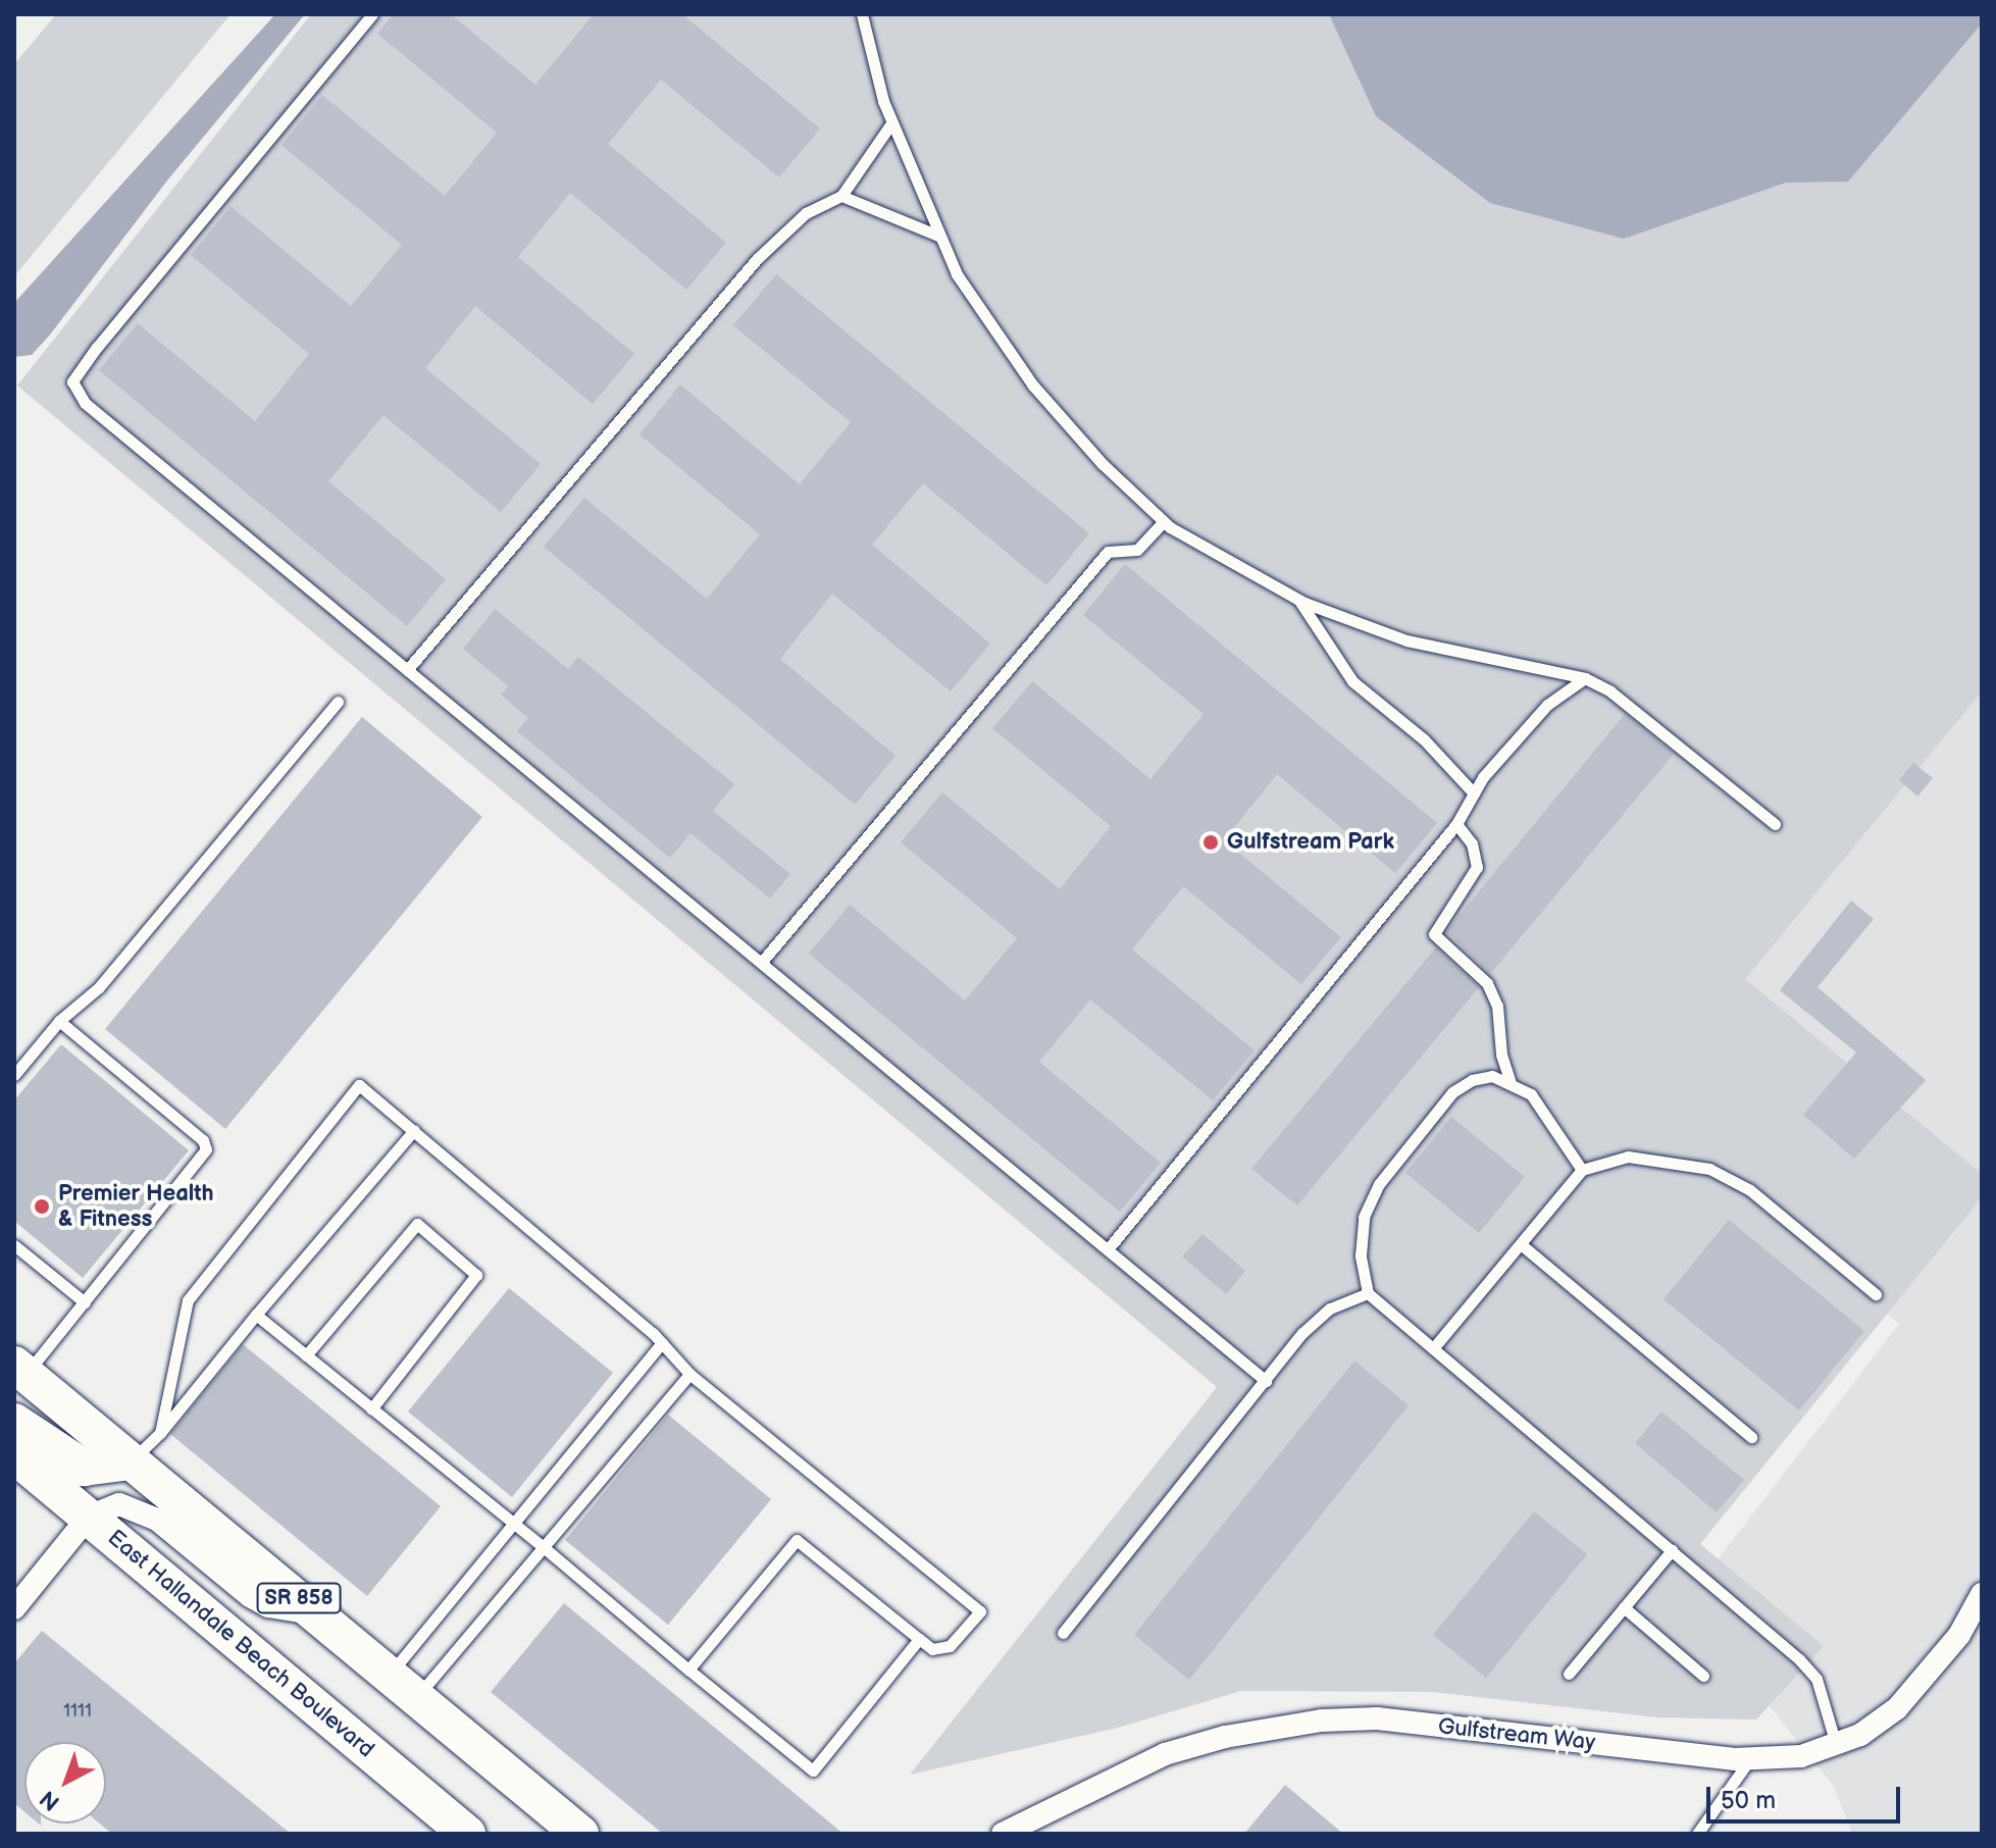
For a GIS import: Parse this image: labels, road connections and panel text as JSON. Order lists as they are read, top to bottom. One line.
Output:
{"streets":{"main road":["SR 858","East Hallandale Beach Boulevard"],"street":["Gulfstream Way"]},"places":["Gulfstream Park","Premier Health & Fitness"],"house_numbers":["1111"],"scale_bar":"50 m","north":"bottom left"}
